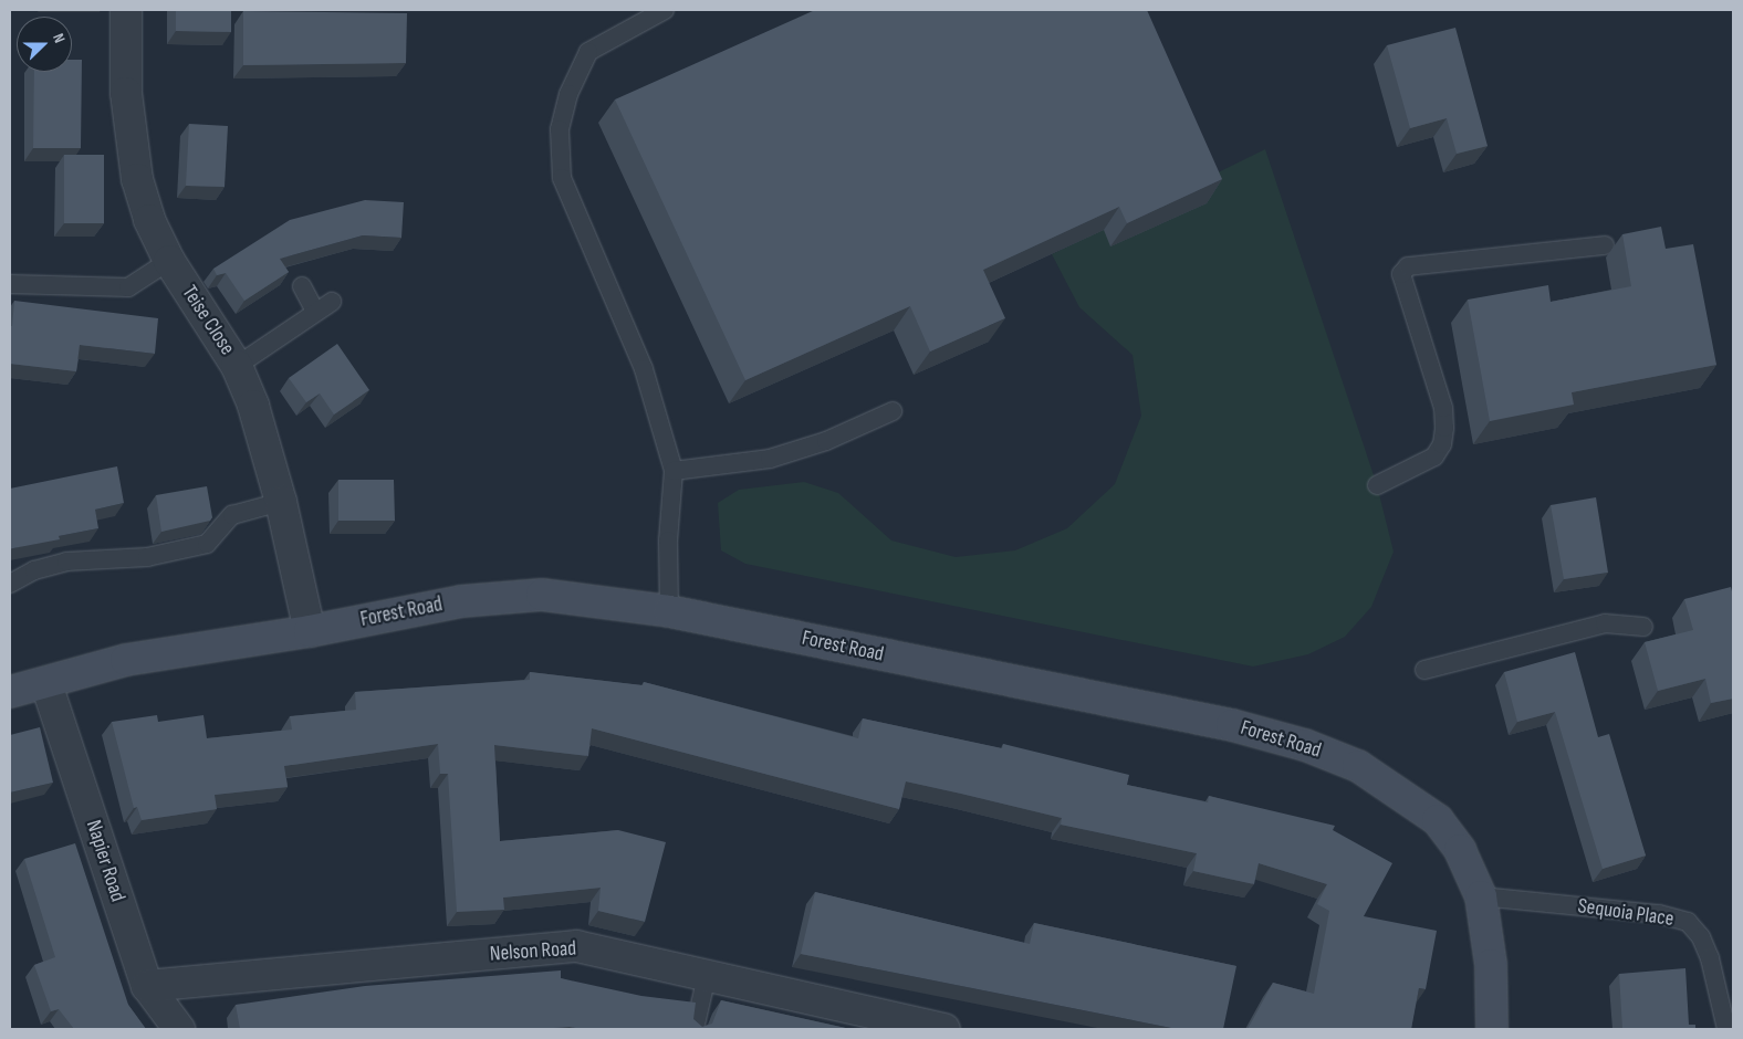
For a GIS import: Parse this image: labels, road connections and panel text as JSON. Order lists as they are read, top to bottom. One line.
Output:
{"streets":{"street":["Teise Close","Forest Road","Napier Road","Nelson Road"],"lane":["Sequoia Place"]},"crossings":[["Teise Close","Forest Road"],["Forest Road","Napier Road"],["Forest Road","Sequoia Place"],["Napier Road","Nelson Road"]],"north":"right"}
